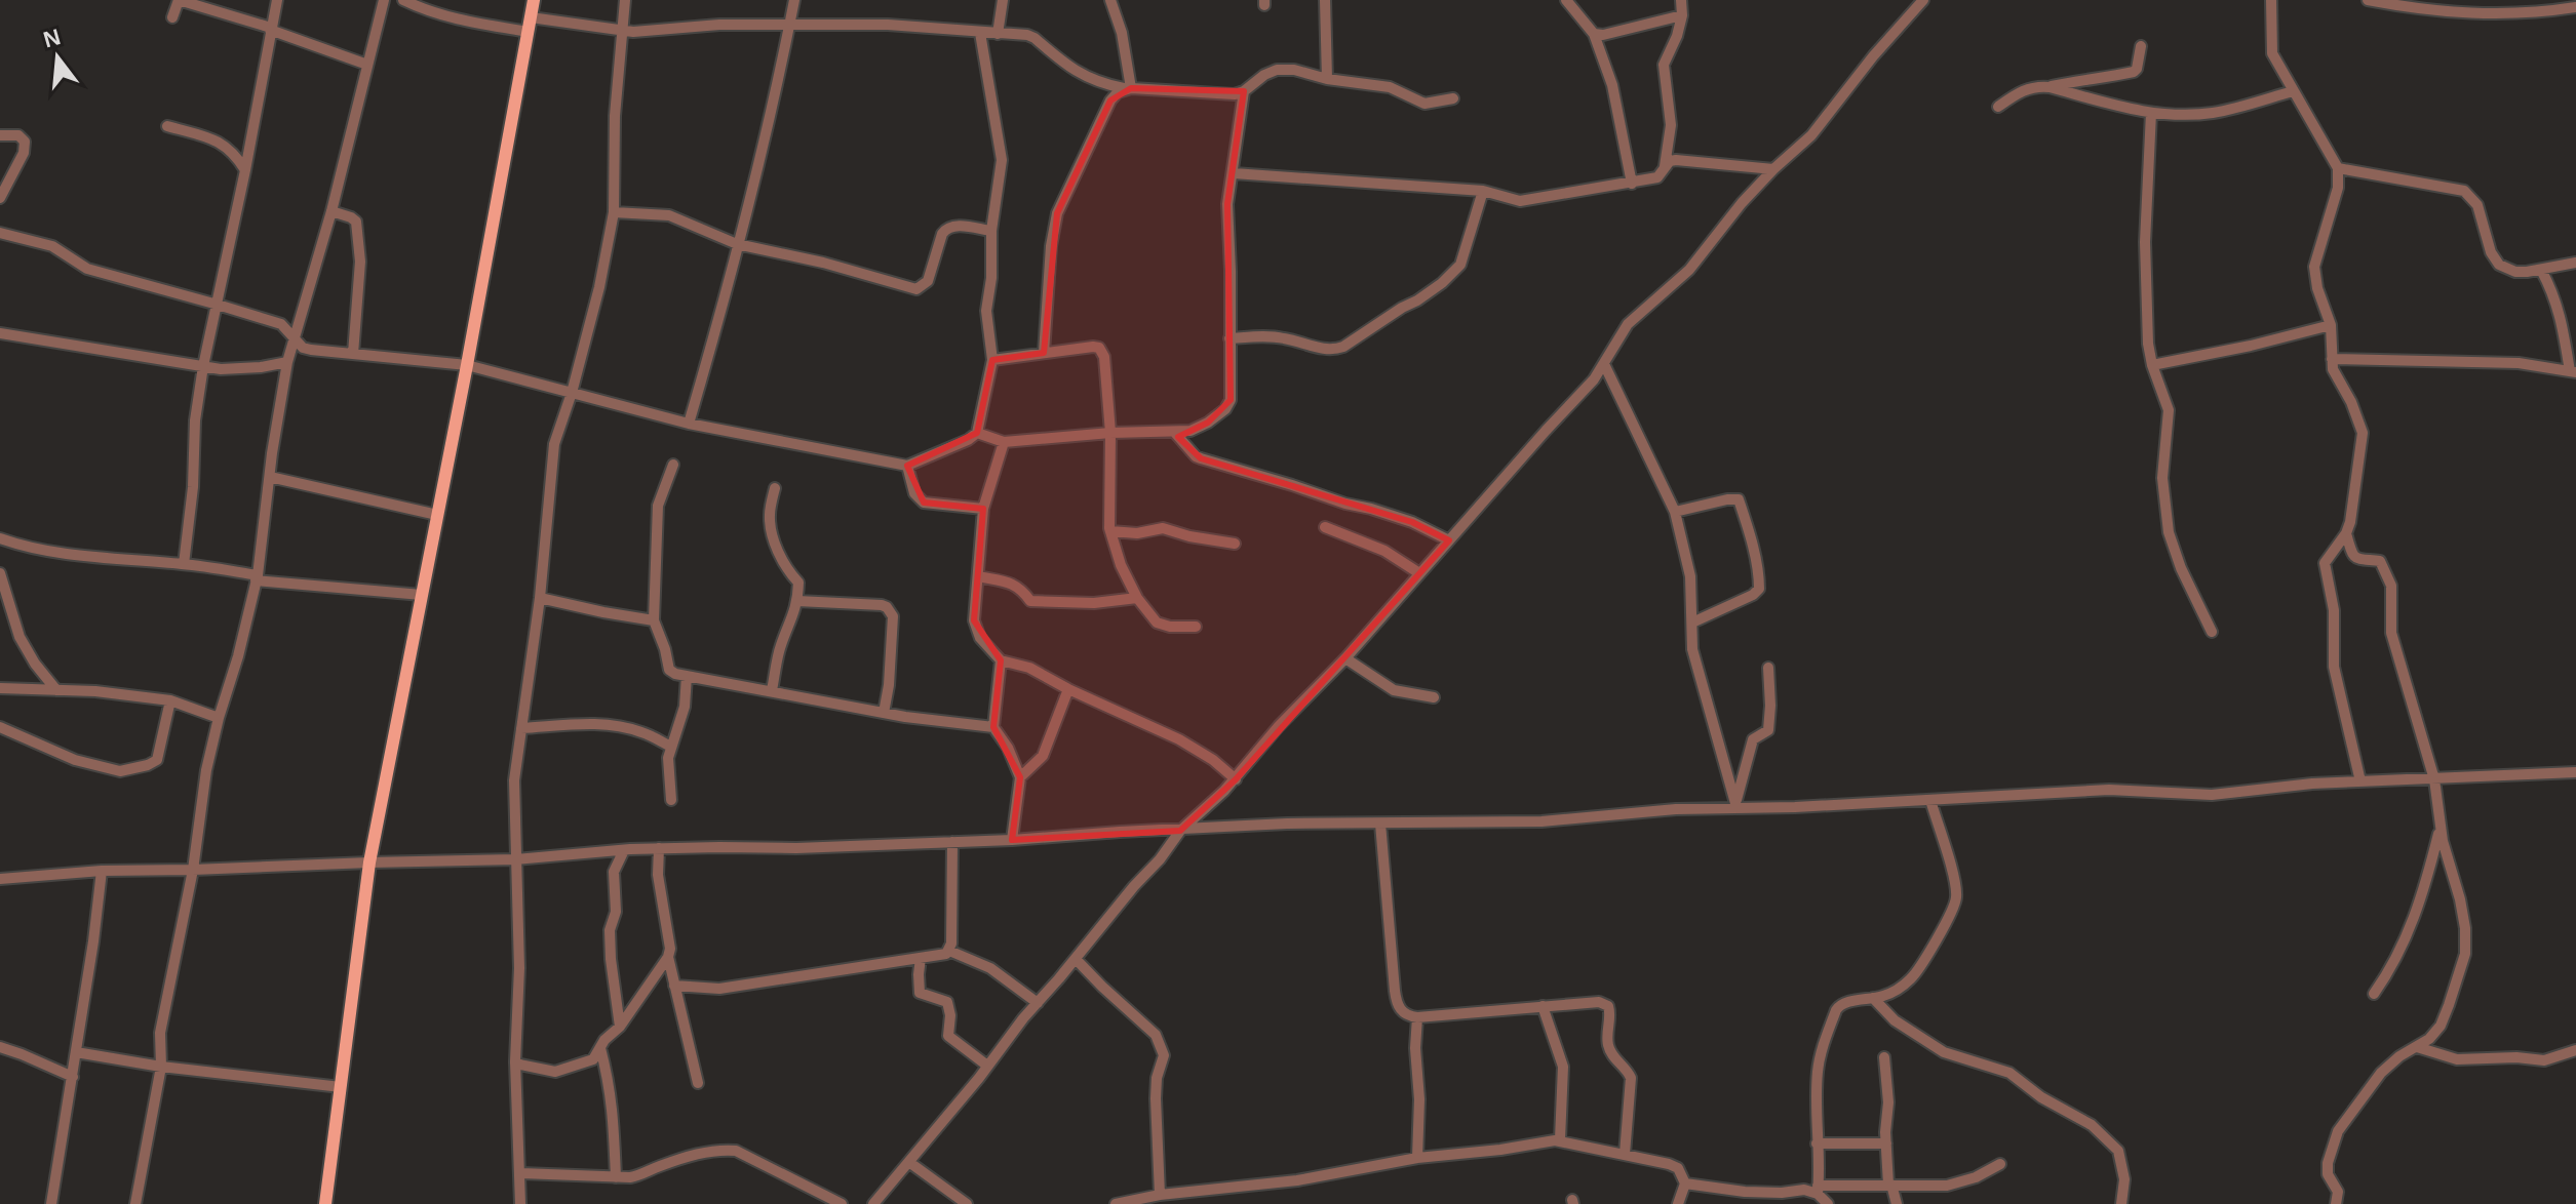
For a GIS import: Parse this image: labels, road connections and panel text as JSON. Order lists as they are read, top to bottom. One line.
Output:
{"north":"top"}
